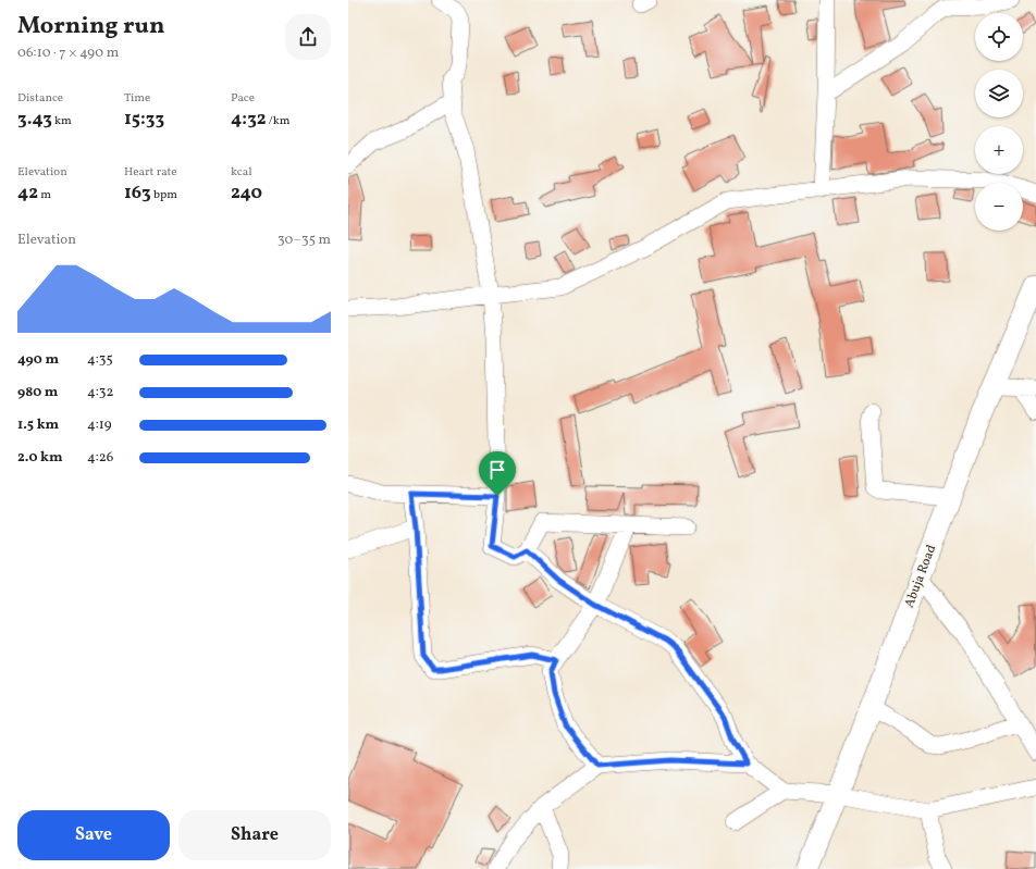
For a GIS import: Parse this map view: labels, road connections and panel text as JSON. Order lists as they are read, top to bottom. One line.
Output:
{"streets":{"main road":["Abuja Road"]},"page":{"heading":["Morning run","06:10 · 7 × 490 m"],"map_buttons":["+","−"],"stats":[["Distance","3.43 km"],["Time","15:33"],["Pace","4:32 /km"],["Elevation","42 m"],["Heart rate","163 bpm"],["kcal","240"]],"chart":["Elevation","30–35 m"],"list":[{"name":"490 m","note":"4:35"},{"name":"980 m","note":"4:32"},{"name":"1.5 km","note":"4:19"},{"name":"2.0 km","note":"4:26"}],"buttons":["Save","Share"]}}
